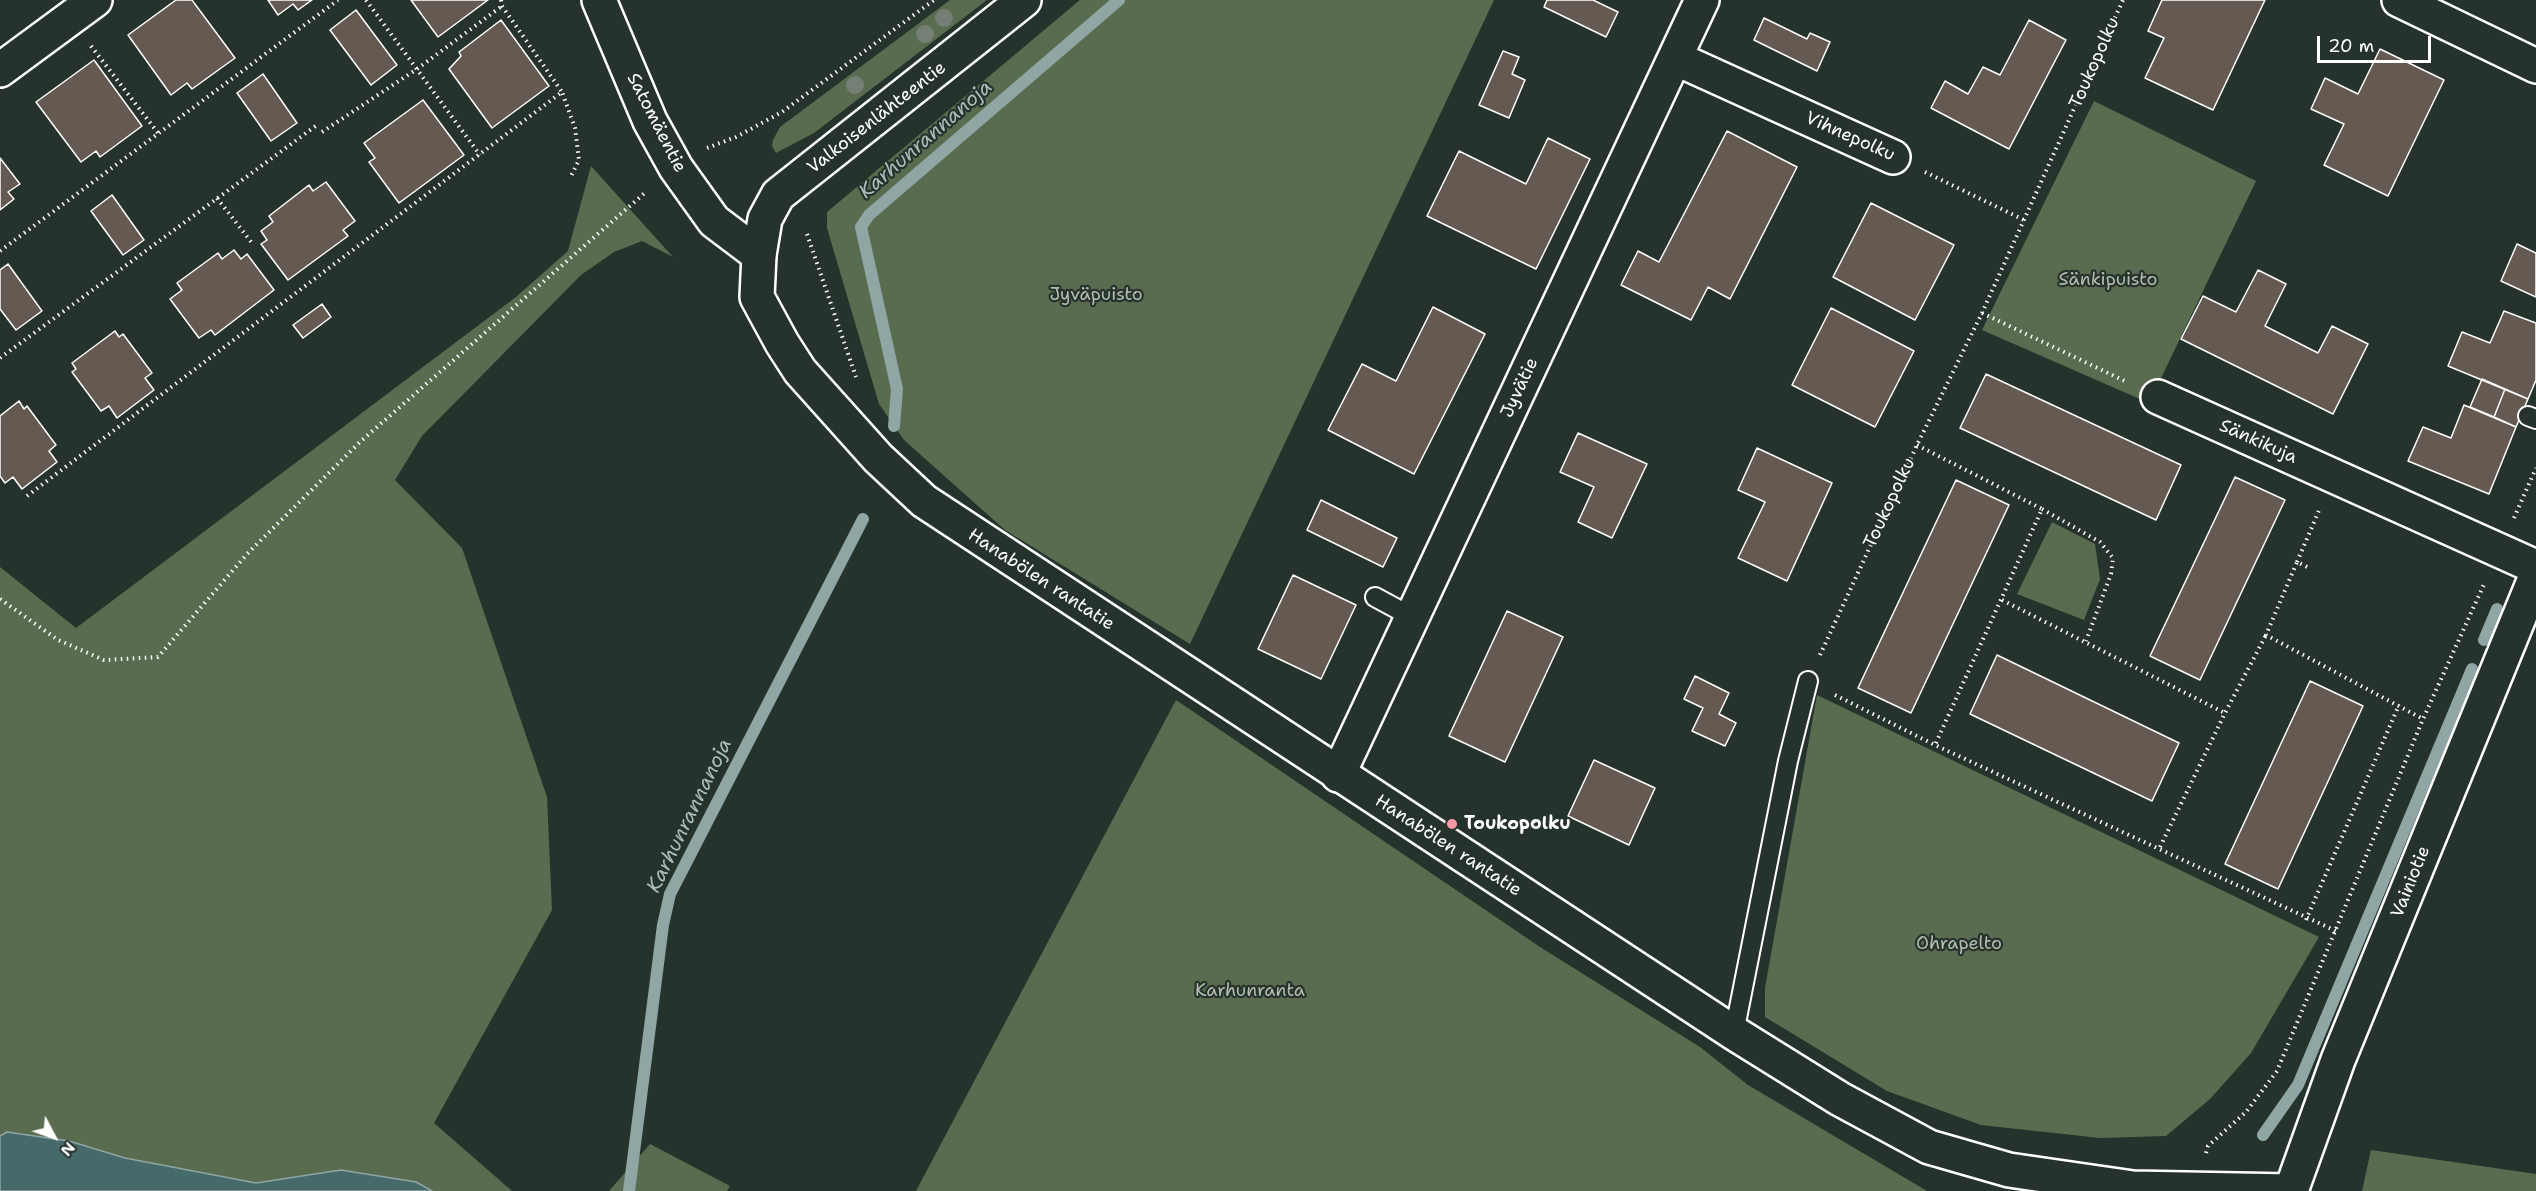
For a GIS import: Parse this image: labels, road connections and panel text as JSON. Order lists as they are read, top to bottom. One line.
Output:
{"streets":{"street":["Valkoisenlähteentie","Satomäentie","Vihnepolku","Jyvätie","Sänkikuja","Hanabölen rantatie","Vainiotie"],"path":["Toukopolku"]},"crossings":[["Toukopolku","Vihnepolku"],["Valkoisenlähteentie","Satomäentie"],["Valkoisenlähteentie","Hanabölen rantatie"],["Satomäentie","Hanabölen rantatie"],["Vihnepolku","Jyvätie"],["Jyvätie","Hanabölen rantatie"],["Hanabölen rantatie","Vainiotie"]],"water":["Karhunrannanoja"],"parks":["Sänkipuisto","Jyväpuisto","Ohrapelto","Karhunranta"],"places":["Toukopolku"],"scale_bar":"20 m","north":"bottom right"}
